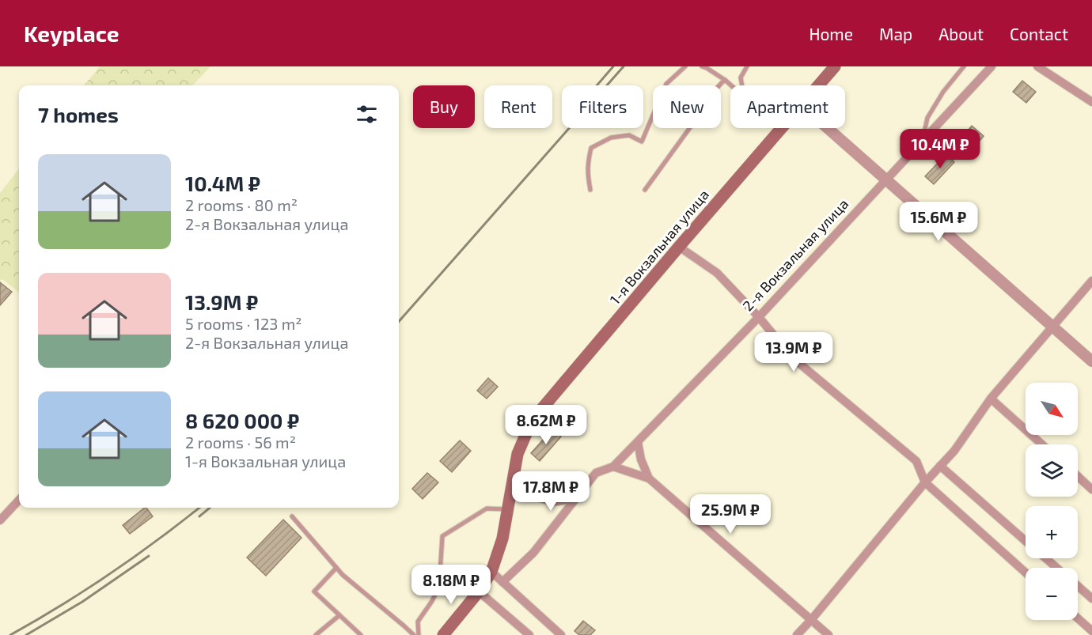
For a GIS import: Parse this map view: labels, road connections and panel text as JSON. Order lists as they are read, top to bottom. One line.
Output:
{"streets":{"main road":["1-я Вокзальная улица"],"street":["2-я Вокзальная улица"]},"north":"bottom right","page":{"header":"Keyplace","nav":["Home","Map","About","Contact"],"chip":["Buy","Rent","Filters","New","Apartment"],"heading":"7 homes","price":["10.4M ₽","15.6M ₽","13.9M ₽","8.62M ₽","17.8M ₽","25.9M ₽","8.18M ₽"],"list":[{"name":"10.4M ₽","note":"2 rooms · 80 m² · 2-я Вокзальная улица"},{"name":"13.9M ₽","note":"5 rooms · 123 m² · 2-я Вокзальная улица"},{"name":"8 620 000 ₽","note":"2 rooms · 56 m² · 1-я Вокзальная улица"}],"map_buttons":["+","−"]}}
